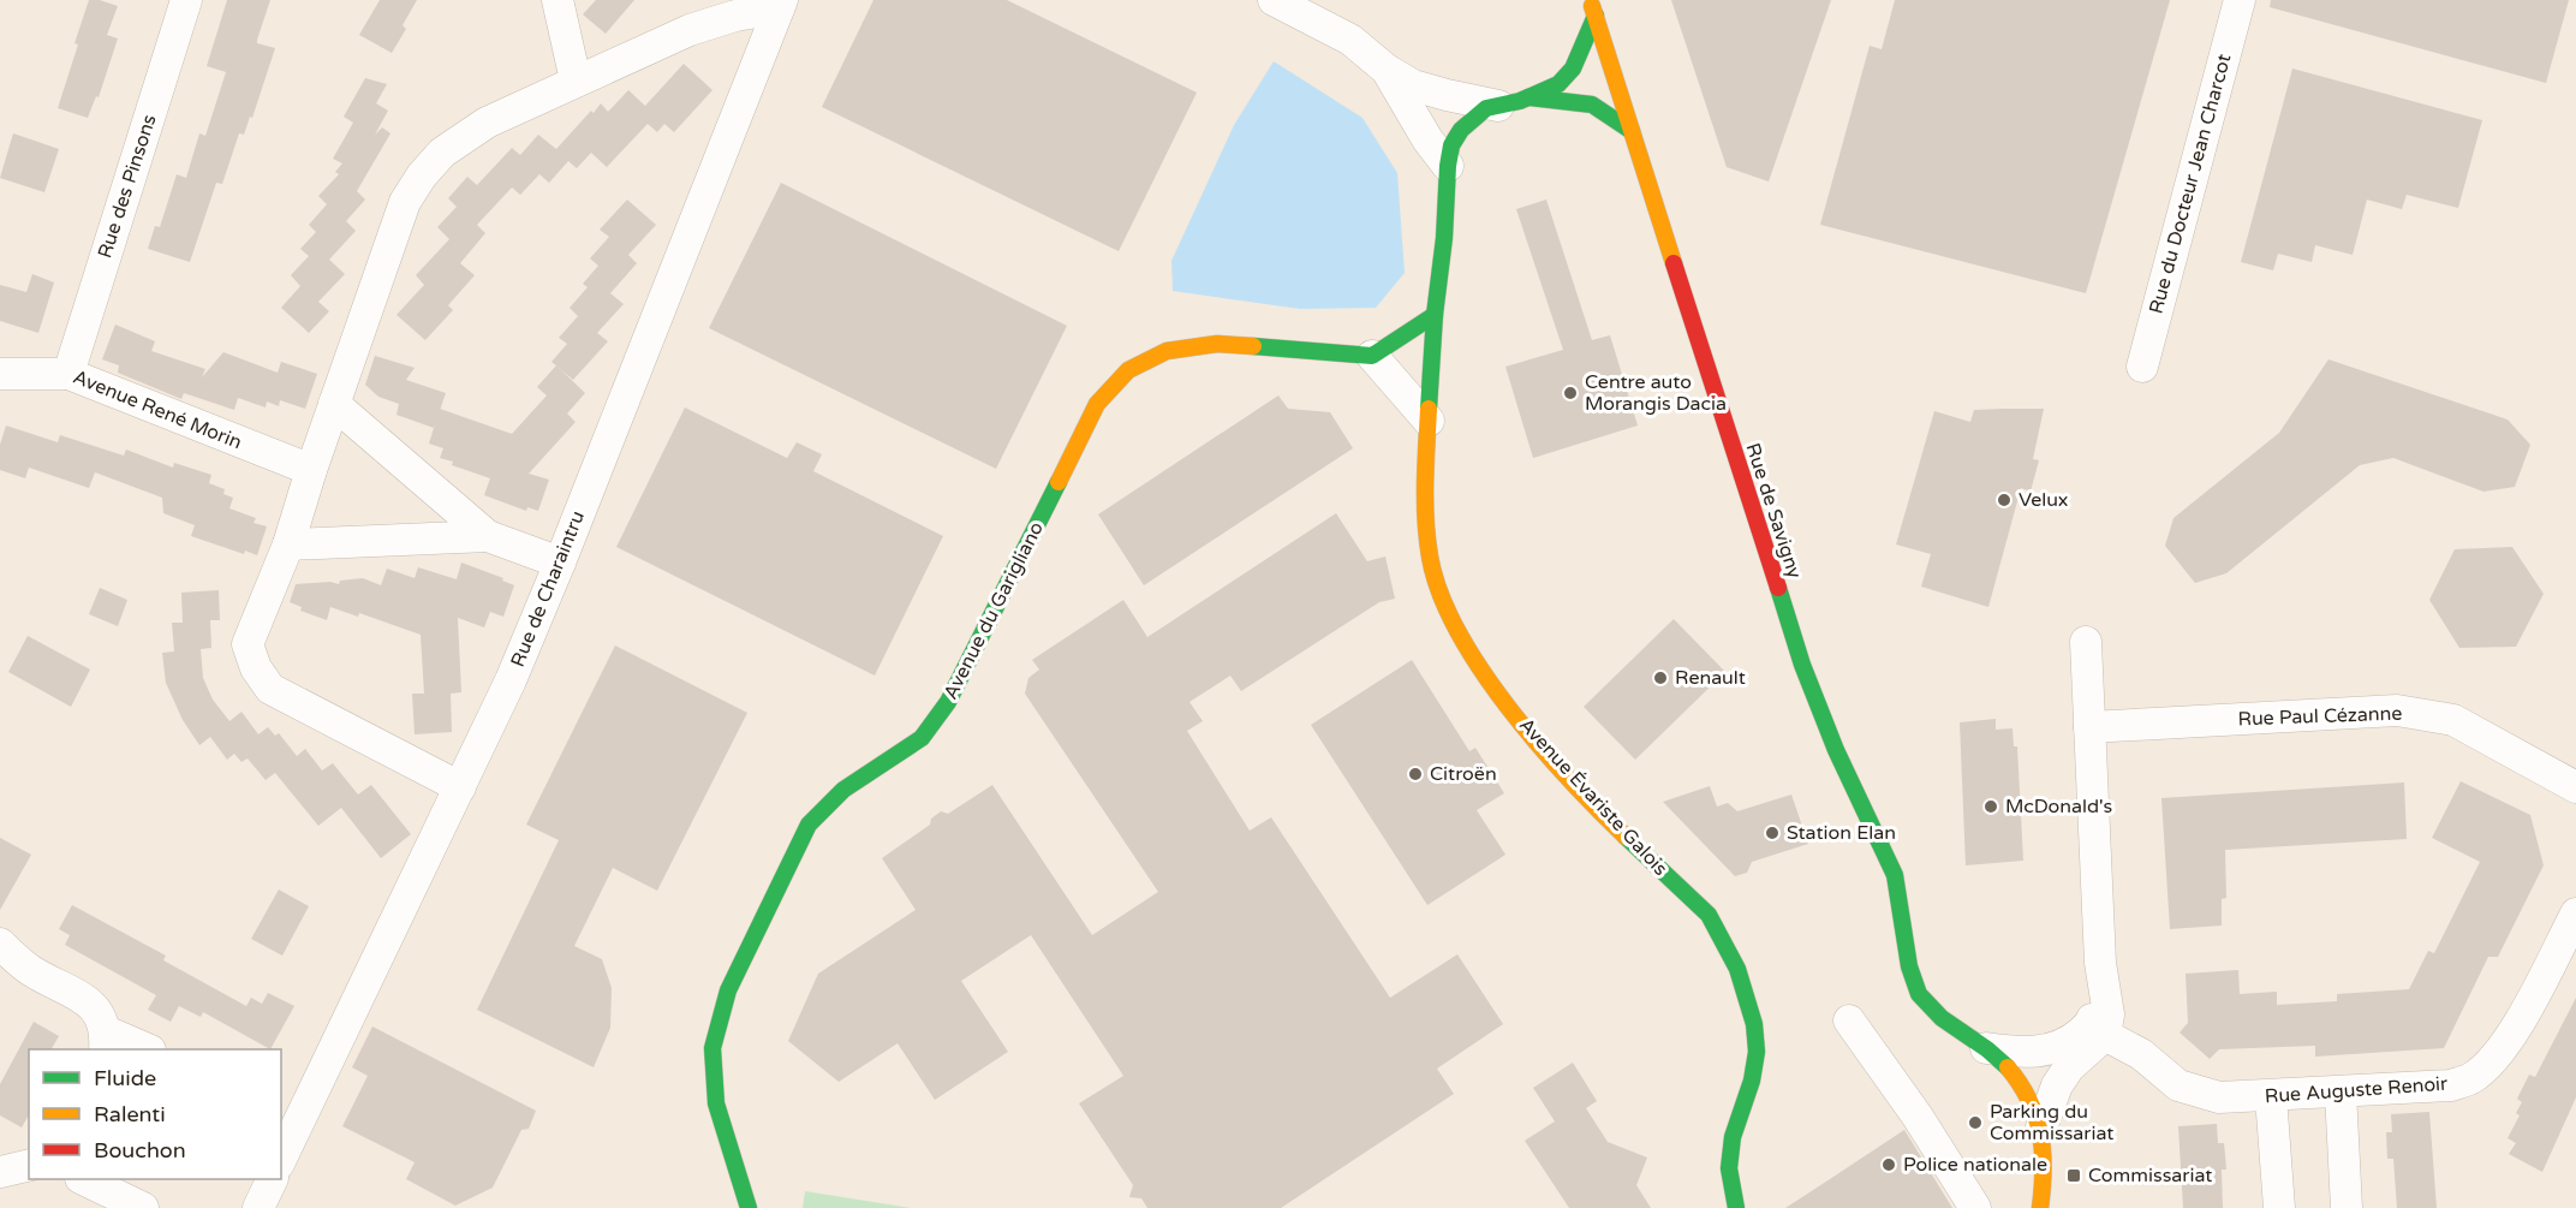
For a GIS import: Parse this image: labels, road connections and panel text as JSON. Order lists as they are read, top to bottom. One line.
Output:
{"streets":{"main road":["Rue de Savigny","Avenue du Garigliano","Avenue Évariste Galois"],"street":["Rue du Docteur Jean Charcot","Rue des Pinsons","Avenue René Morin","Rue de Charaintru","Rue Paul Cézanne","Rue Auguste Renoir"]},"crossings":[["Rue des Pinsons","Avenue René Morin"],["Rue de Savigny","Avenue Évariste Galois"]],"places":{"other":["Centre auto Morangis Dacia","Velux","Renault","Citroën","McDonald's","Station Elan","Parking du Commissariat","Police nationale"],"transit":["Commissariat"]},"legend":["Fluide","Ralenti","Bouchon"]}
